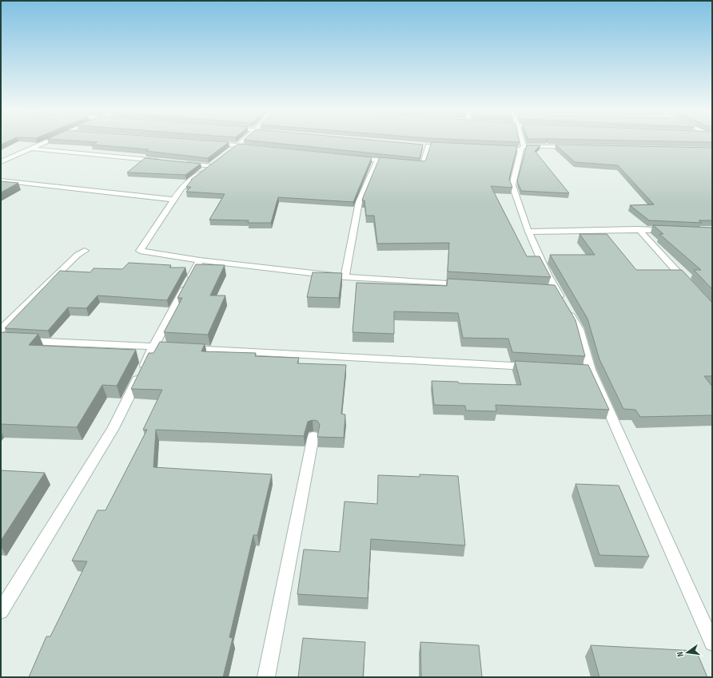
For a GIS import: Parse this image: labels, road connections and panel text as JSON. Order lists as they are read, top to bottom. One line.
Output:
{"north":"left"}
